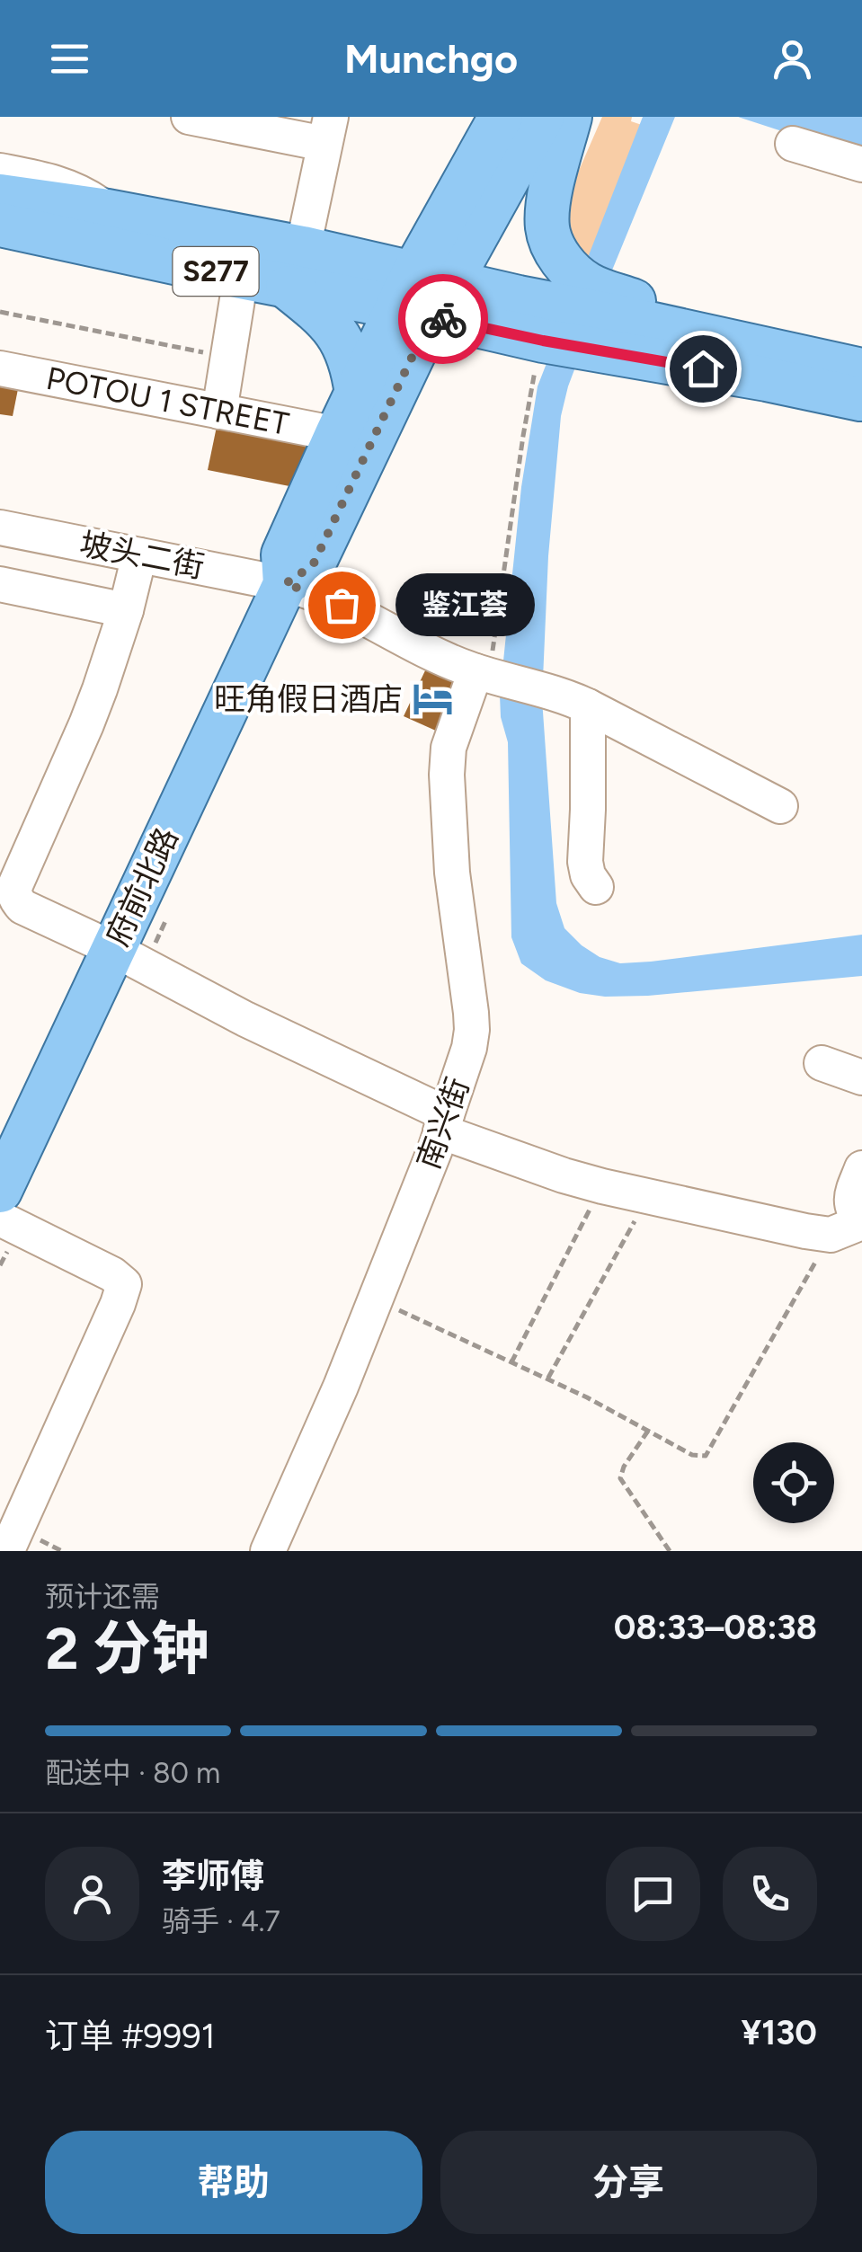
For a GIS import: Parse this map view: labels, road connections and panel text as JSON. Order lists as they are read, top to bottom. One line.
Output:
{"streets":{"main road":["S277","府前北路"],"street":["POTOU 1 STREET","坡头二街","南兴街"]},"crossings":[["坡头二街","府前北路"],["坡头二街","南兴街"]],"places":{"other":["鉴江荟"],"hotel":["旺角假日酒店"]},"page":{"header":"Munchgo","bubble":"鉴江荟","heading":["2 分钟","预计还需","08:33–08:38"],"panel":["李师傅","骑手 · 4.7","订单 #9991","¥130"],"bar":"配送中 · 80 m","buttons":["帮助","分享"]}}
